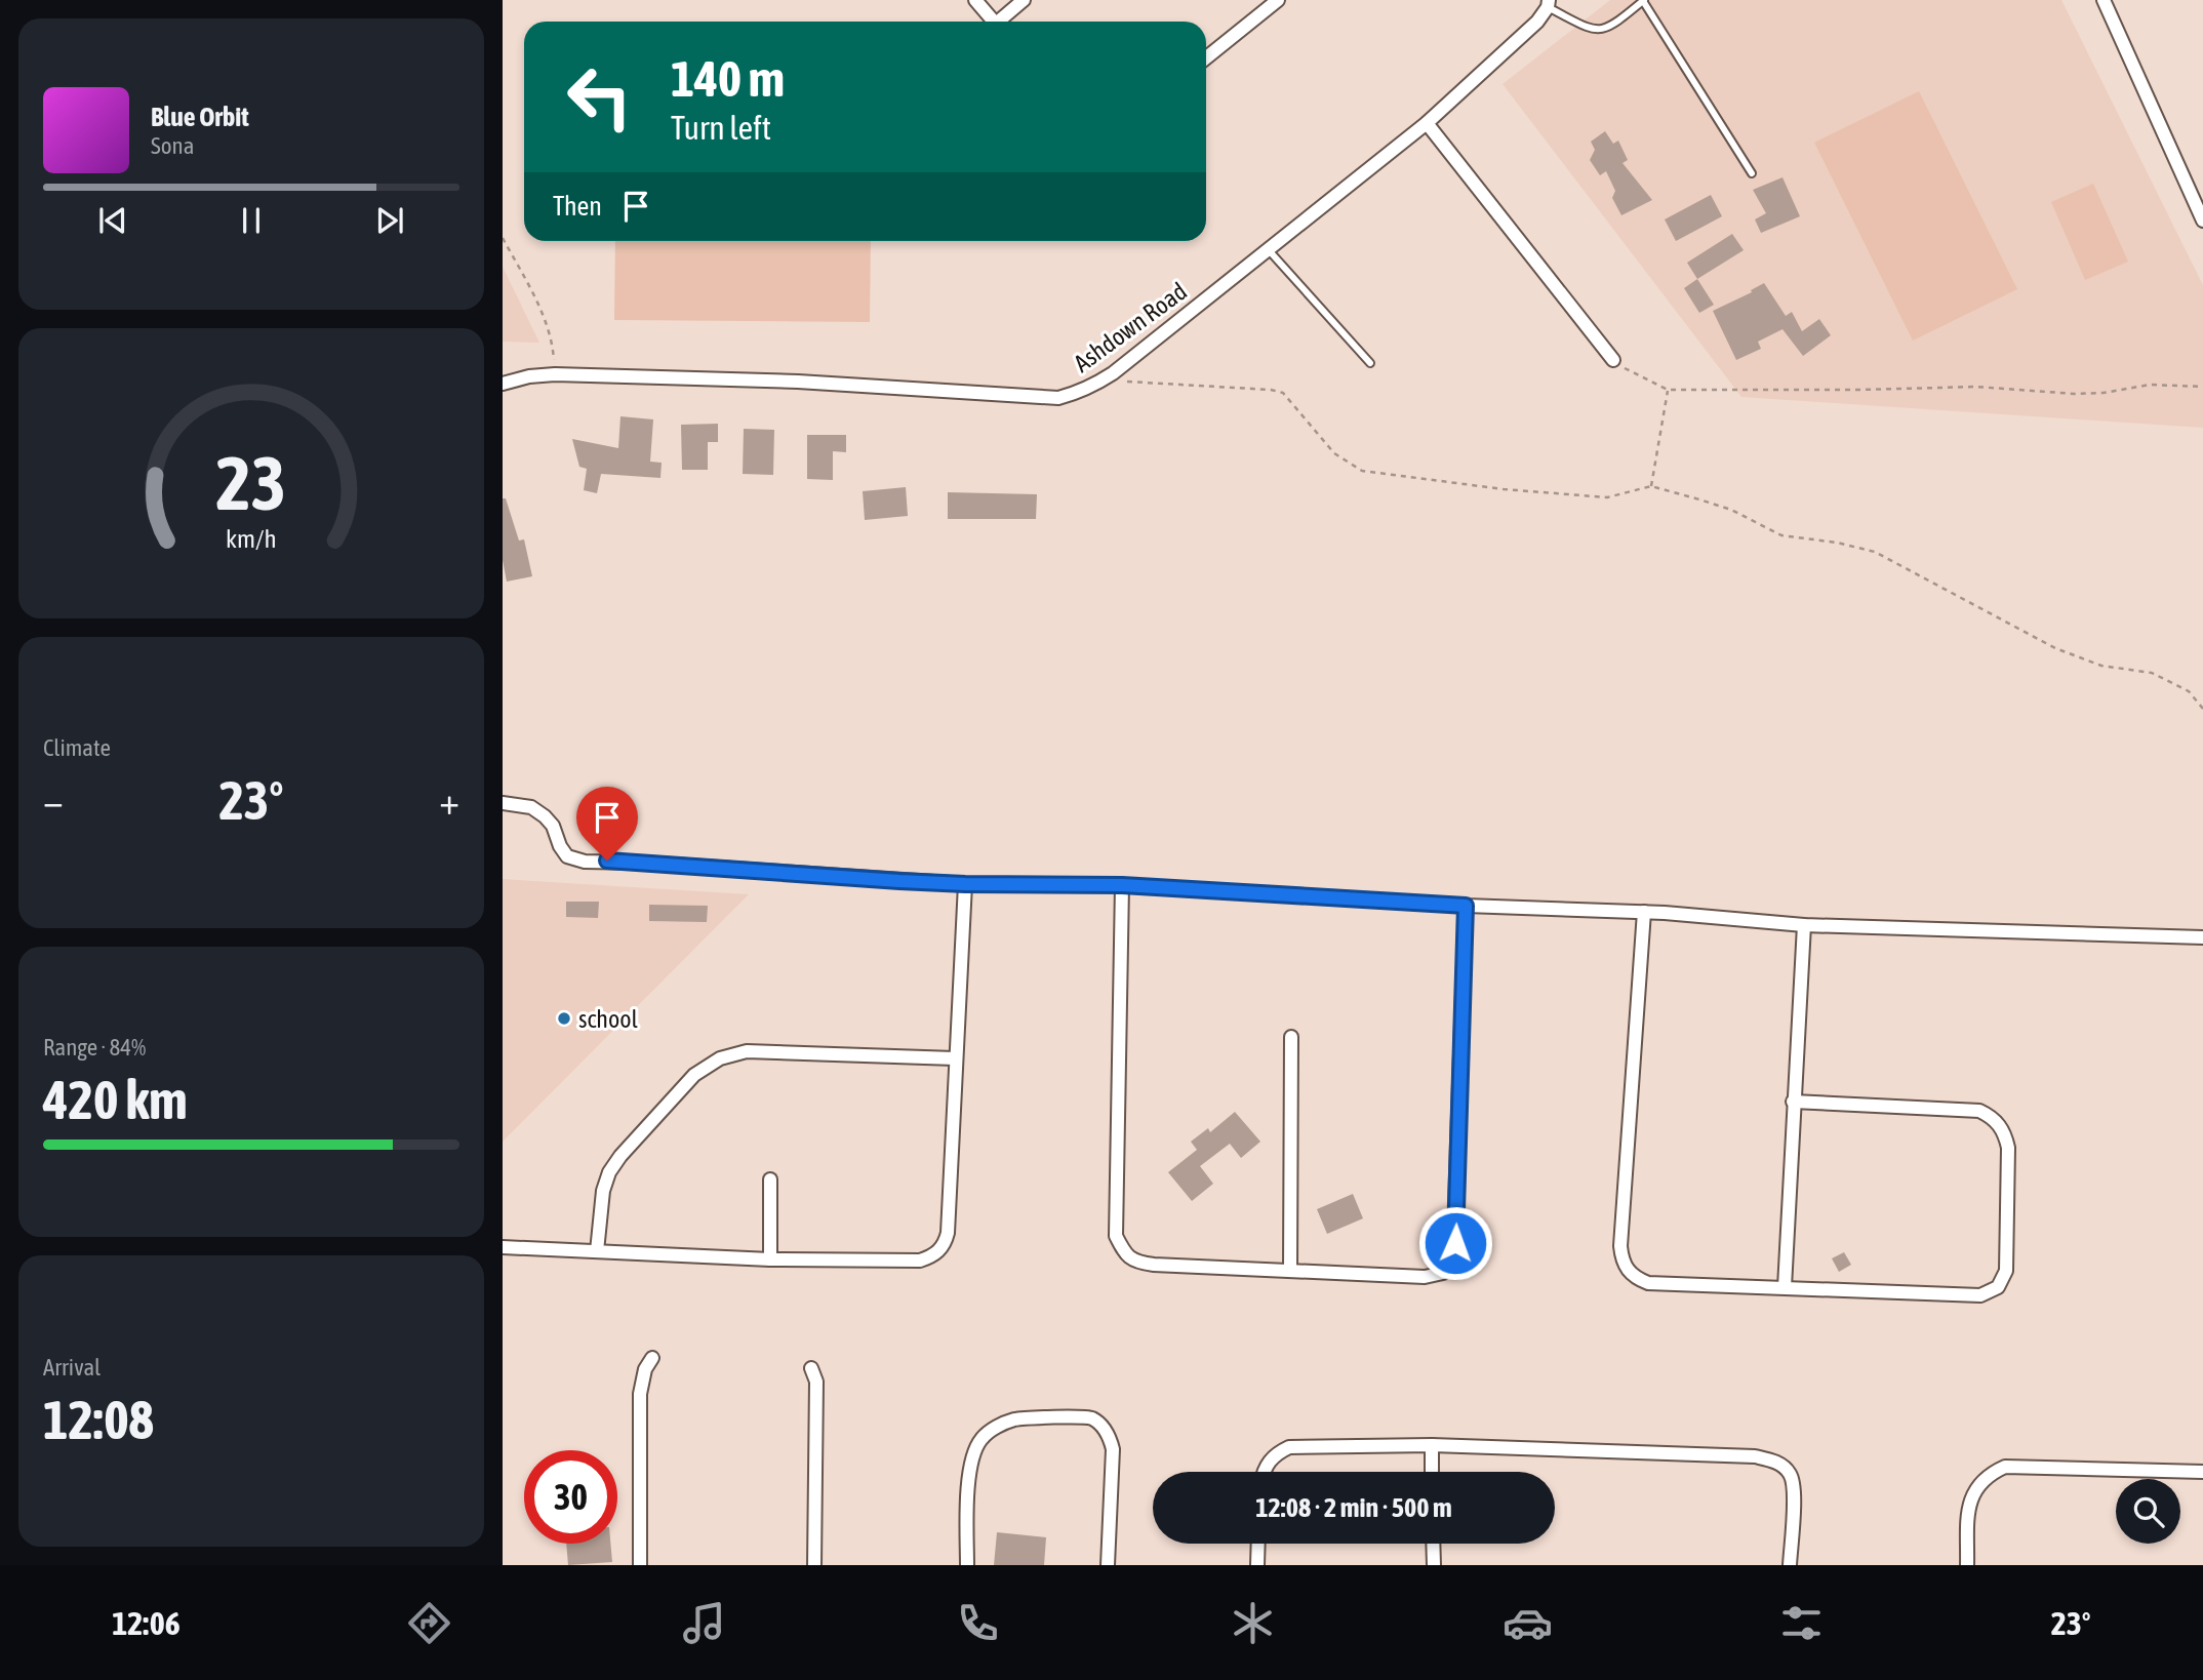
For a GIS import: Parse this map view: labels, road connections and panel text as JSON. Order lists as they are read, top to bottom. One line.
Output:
{"streets":{"street":["Ashdown Road"]},"places":["school"],"page":{"turn":["140 m","Turn left"],"song":["Blue Orbit","Sona"],"then":"Then","tile":["Climate",["Range · 84%","420 km"],["Arrival","12:08"]],"heat":["−","23°","+"],"limit":"30","trip":"12:08 · 2 min · 500 m","tabs":["12:06","23°"],"gauge":["23","km/h"]}}
